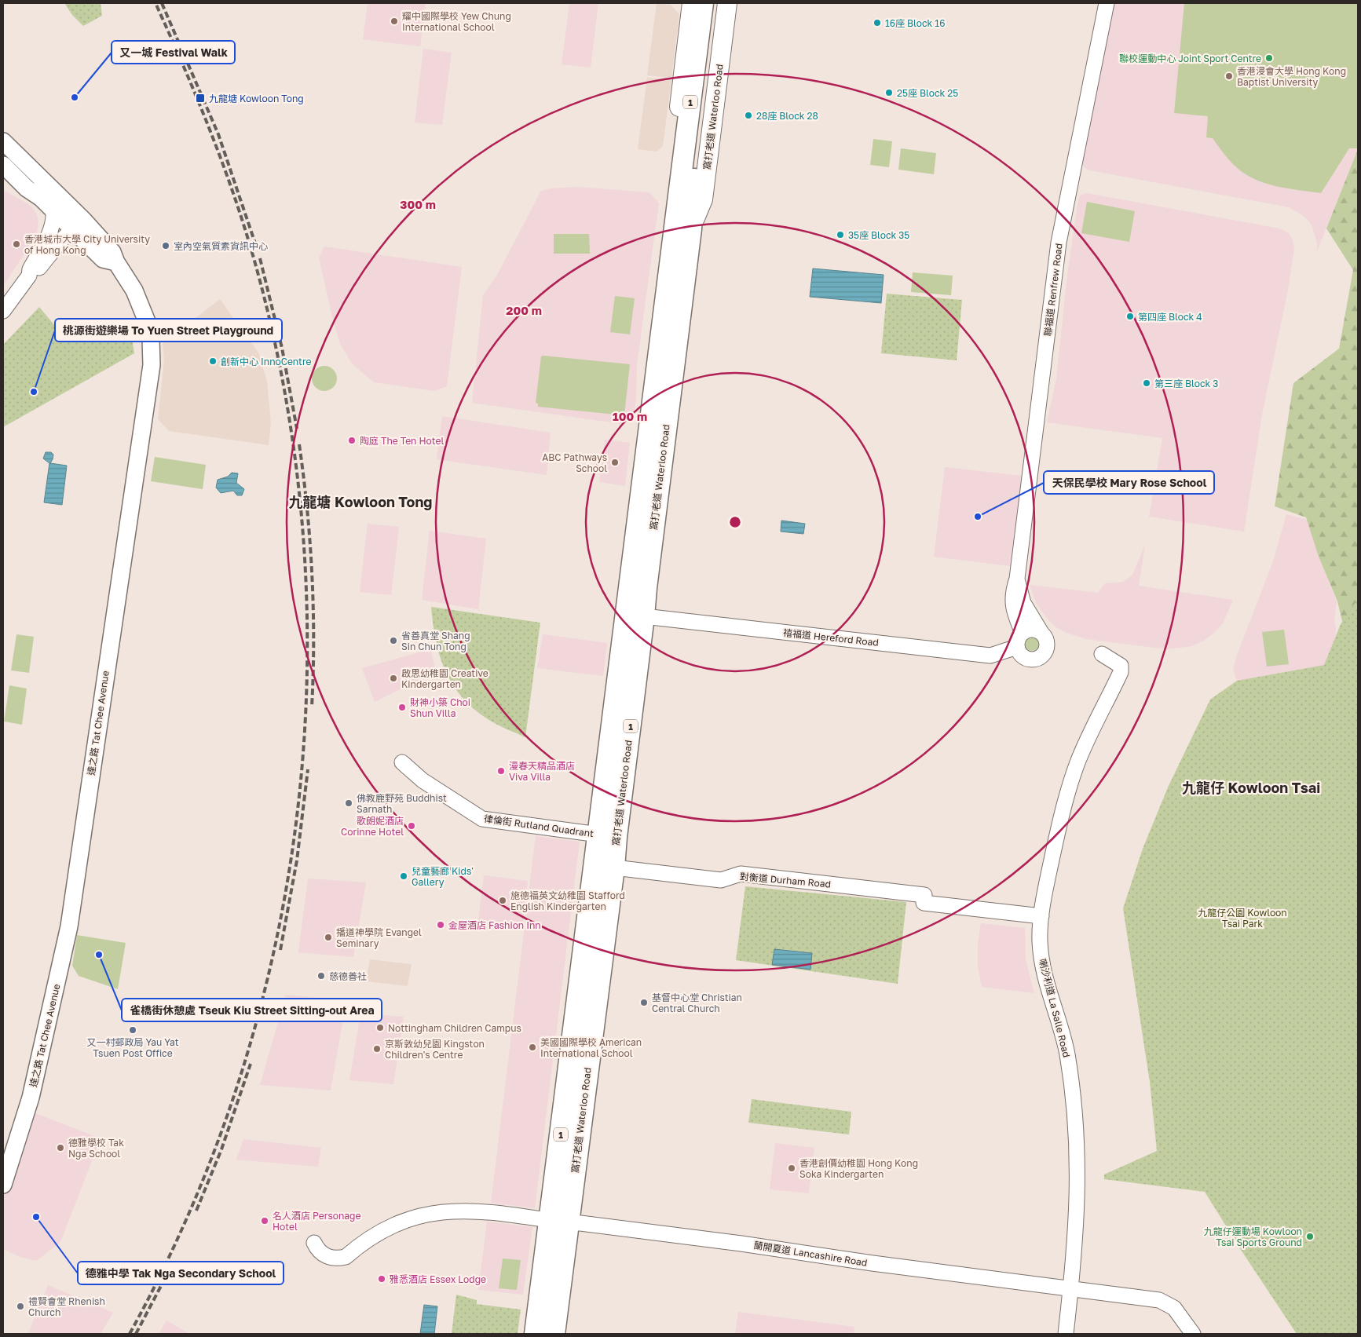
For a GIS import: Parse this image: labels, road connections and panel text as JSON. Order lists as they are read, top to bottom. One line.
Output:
{"streets":{"highway":["1","窩打老道 Waterloo Road"],"main road":["達之路 Tat Chee Avenue"],"street":["聯福道 Renfrew Road","禧福道 Hereford Road","律倫街 Rutland Quadrant","對衡道 Durham Road","喇沙利道 La Salle Road","蘭開夏道 Lancashire Road"]},"crossings":[["窩打老道 Waterloo Road","禧福道 Hereford Road"],["窩打老道 Waterloo Road","律倫街 Rutland Quadrant"],["窩打老道 Waterloo Road","對衡道 Durham Road"],["窩打老道 Waterloo Road","蘭開夏道 Lancashire Road"],["聯福道 Renfrew Road","禧福道 Hereford Road"],["對衡道 Durham Road","喇沙利道 La Salle Road"],["喇沙利道 La Salle Road","蘭開夏道 Lancashire Road"]],"districts":["九龍塘 Kowloon Tong","九龍仔 Kowloon Tsai"],"parks":["九龍仔公園 Kowloon Tsai Park"],"places":{"other":["耀中國際學校 Yew Chung International School","16座 Block 16","聯校運動中心 Joint Sport Centre","香港浸會大學 Hong Kong Baptist University","25座 Block 25","又一城 Festival Walk","28座 Block 28","35座 Block 35","香港城市大學 City University of Hong Kong","室內空氣質素資訊中心","第四座 Block 4","創新中心 InnoCentre","第三座 Block 3","桃源街遊樂場 To Yuen Street Playground","陶庭 The Ten Hotel","ABC Pathways School","天保民學校 Mary Rose School","省善真堂 Shang Sin Chun Tong","啟思幼稚園 Creative Kindergarten","財神小築 Choi Shun Villa","漫春天精品酒店 Viva Villa","佛教鹿野苑 Buddhist Sarnath","歌朗妮酒店 Corinne Hotel","兒童藝廊 Kids' Gallery","施德福英文幼稚園 Stafford English Kindergarten","金屋酒店 Fashion Inn","播道神學院 Evangel Seminary","雀橋街休憩處 Tseuk Kiu Street Sitting-out Area","慈德善社","基督中心堂 Christian Central Church","Nottingham Children Campus","又一村郵政局 Yau Yat Tsuen Post Office","美國國際學校 American International School","京斯敦幼兒園 Kingston Children's Centre","德雅學校 Tak Nga School","香港創價幼稚園 Hong Kong Soka Kindergarten","德雅中學 Tak Nga Secondary School","名人酒店 Personage Hotel","九龍仔運動場 Kowloon Tsai Sports Ground","雅悉酒店 Essex Lodge","禮賢會堂 Rhenish Church"],"transit":["九龍塘 Kowloon Tong"]},"rings":["300 m","200 m","100 m"]}
